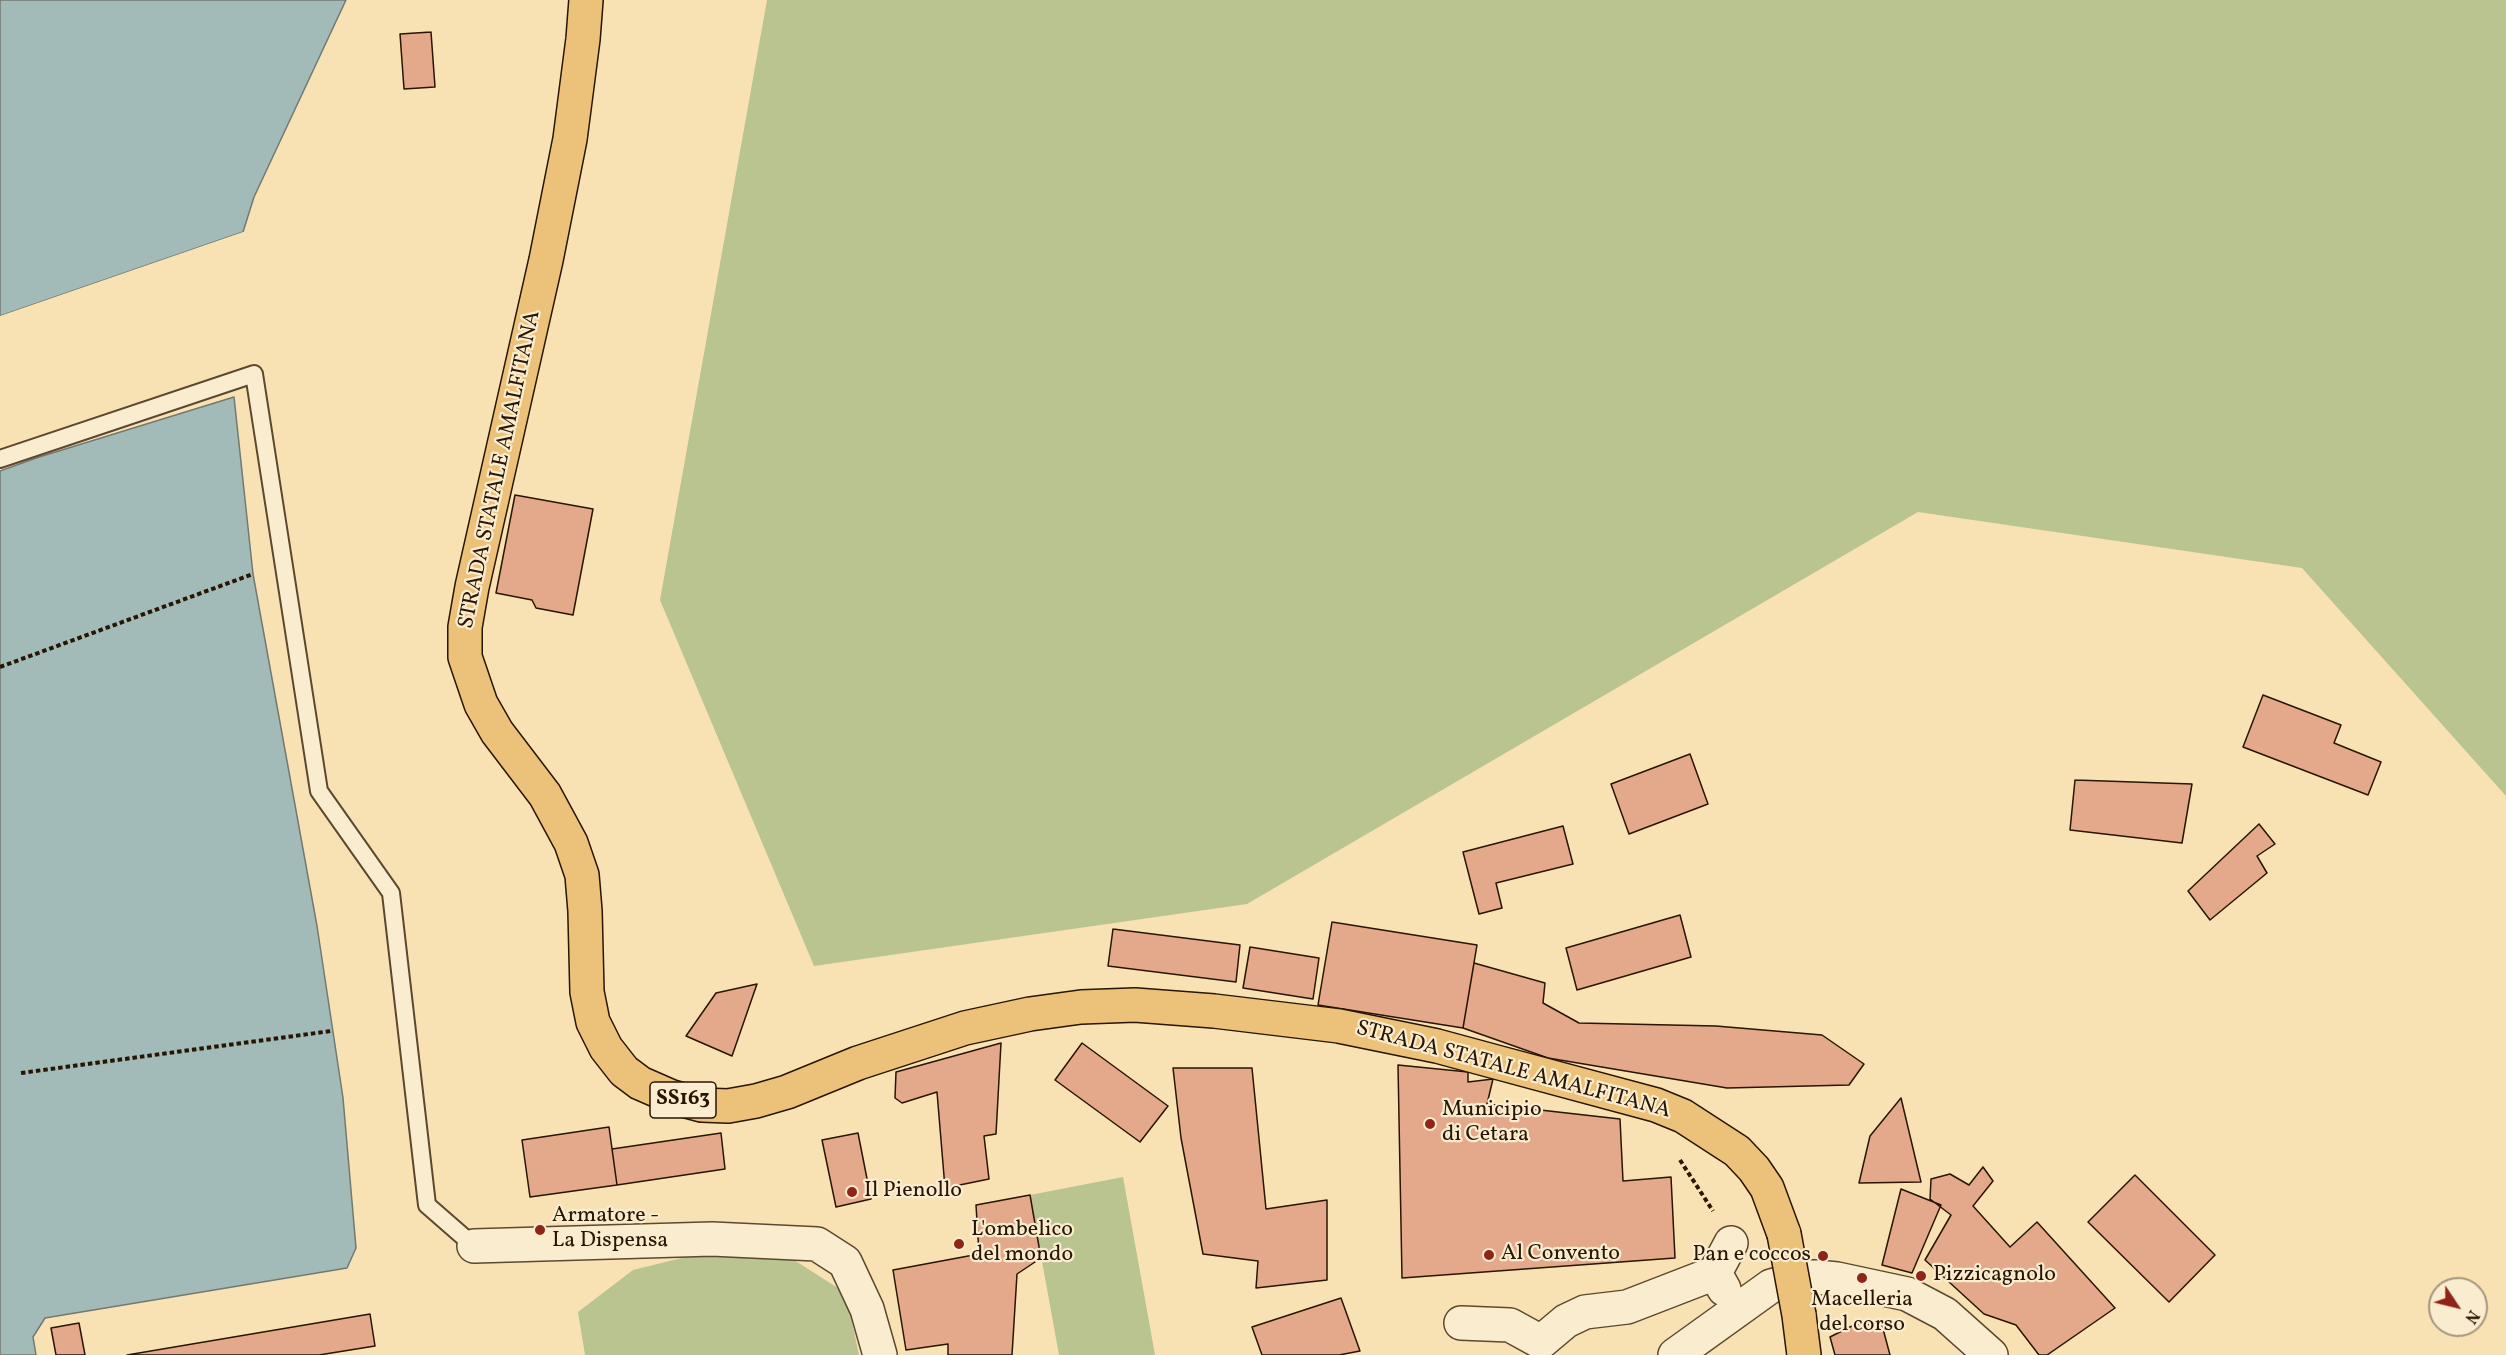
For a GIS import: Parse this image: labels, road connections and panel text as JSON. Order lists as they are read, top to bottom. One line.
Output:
{"streets":{"main road":["STRADA STATALE AMALFITANA","SS163"]},"places":["Municipio di Cetara","Il Pienollo","Armatore - La Dispensa","L'ombelico del mondo","Al Convento","Pan e coccos","Pizzicagnolo","Macelleria del corso"],"north":"bottom right"}
